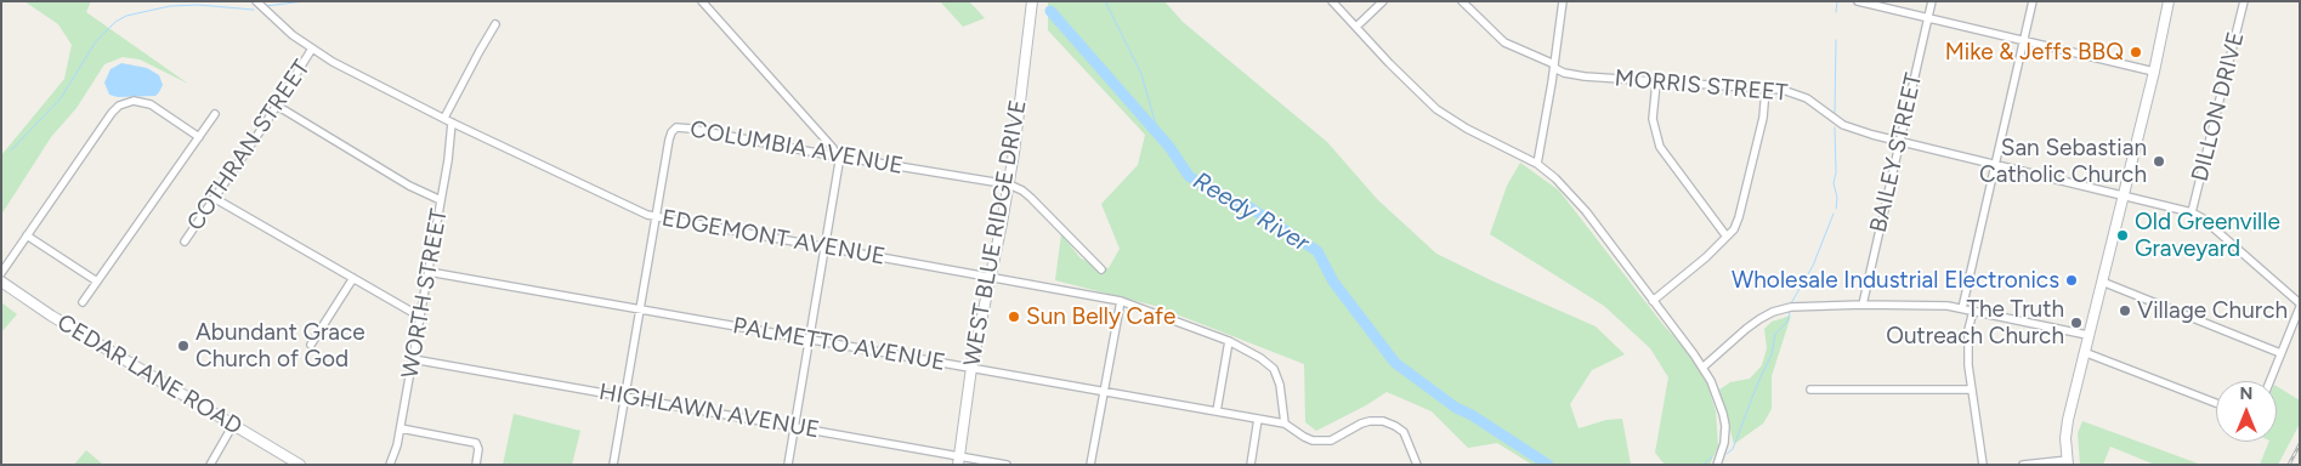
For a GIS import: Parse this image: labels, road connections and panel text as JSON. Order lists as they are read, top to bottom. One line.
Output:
{"streets":{"main road":["WEST BLUE RIDGE DRIVE","CEDAR LANE ROAD"],"street":["MORRIS STREET","DILLON DRIVE","COTHRAN STREET","COLUMBIA AVENUE","BAILEY STREET","EDGEMONT AVENUE","WORTH STREET","PALMETTO AVENUE","HIGHLAWN AVENUE"]},"crossings":[["MORRIS STREET","DILLON DRIVE"],["MORRIS STREET","BAILEY STREET"],["COTHRAN STREET","EDGEMONT AVENUE"],["COLUMBIA AVENUE","WEST BLUE RIDGE DRIVE"],["COLUMBIA AVENUE","EDGEMONT AVENUE"],["WEST BLUE RIDGE DRIVE","EDGEMONT AVENUE"],["WEST BLUE RIDGE DRIVE","PALMETTO AVENUE"],["WEST BLUE RIDGE DRIVE","HIGHLAWN AVENUE"],["EDGEMONT AVENUE","WORTH STREET"],["EDGEMONT AVENUE","PALMETTO AVENUE"],["WORTH STREET","PALMETTO AVENUE"],["WORTH STREET","HIGHLAWN AVENUE"]],"water":["Reedy River"],"places":["Mike & Jeffs BBQ","San Sebastian Catholic Church","Old Greenville Graveyard","Wholesale Industrial Electronics","Village Church","Sun Belly Cafe","The Truth Outreach Church","Abundant Grace Church of God"],"north":"top"}
